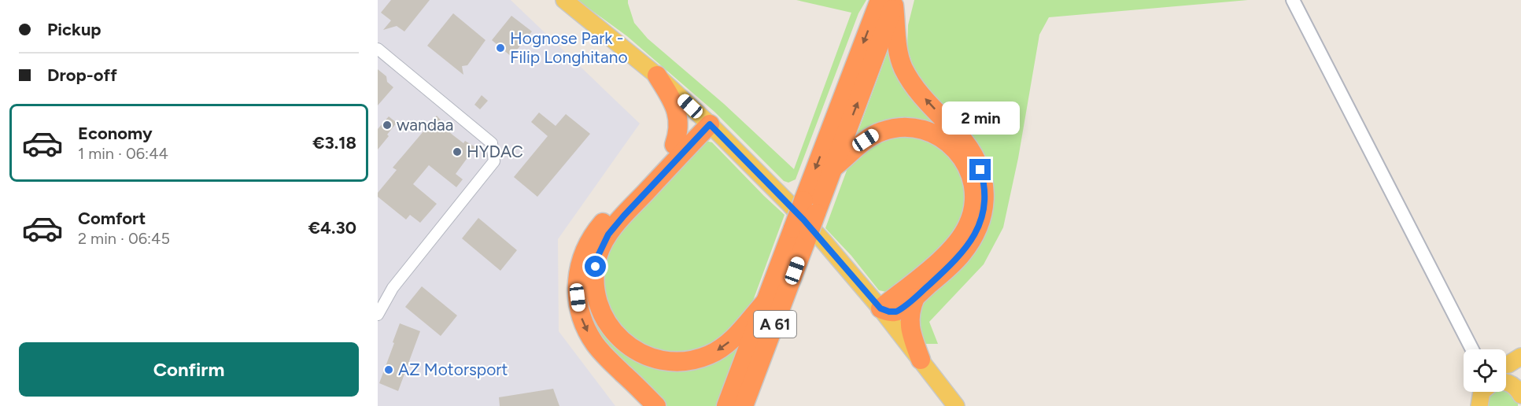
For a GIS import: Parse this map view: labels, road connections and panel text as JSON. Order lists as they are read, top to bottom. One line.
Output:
{"streets":{"highway":["A 61"]},"places":["Hognose Park - Filip Longhitano","wandaa","HYDAC","AZ Motorsport"],"page":{"banner":["Pickup","Drop-off"],"bubble":"2 min","list":[{"name":"Economy","note":"1 min · 06:44","value":"€3.18"},{"name":"Comfort","note":"2 min · 06:45","value":"€4.30"}],"buttons":"Confirm"}}
